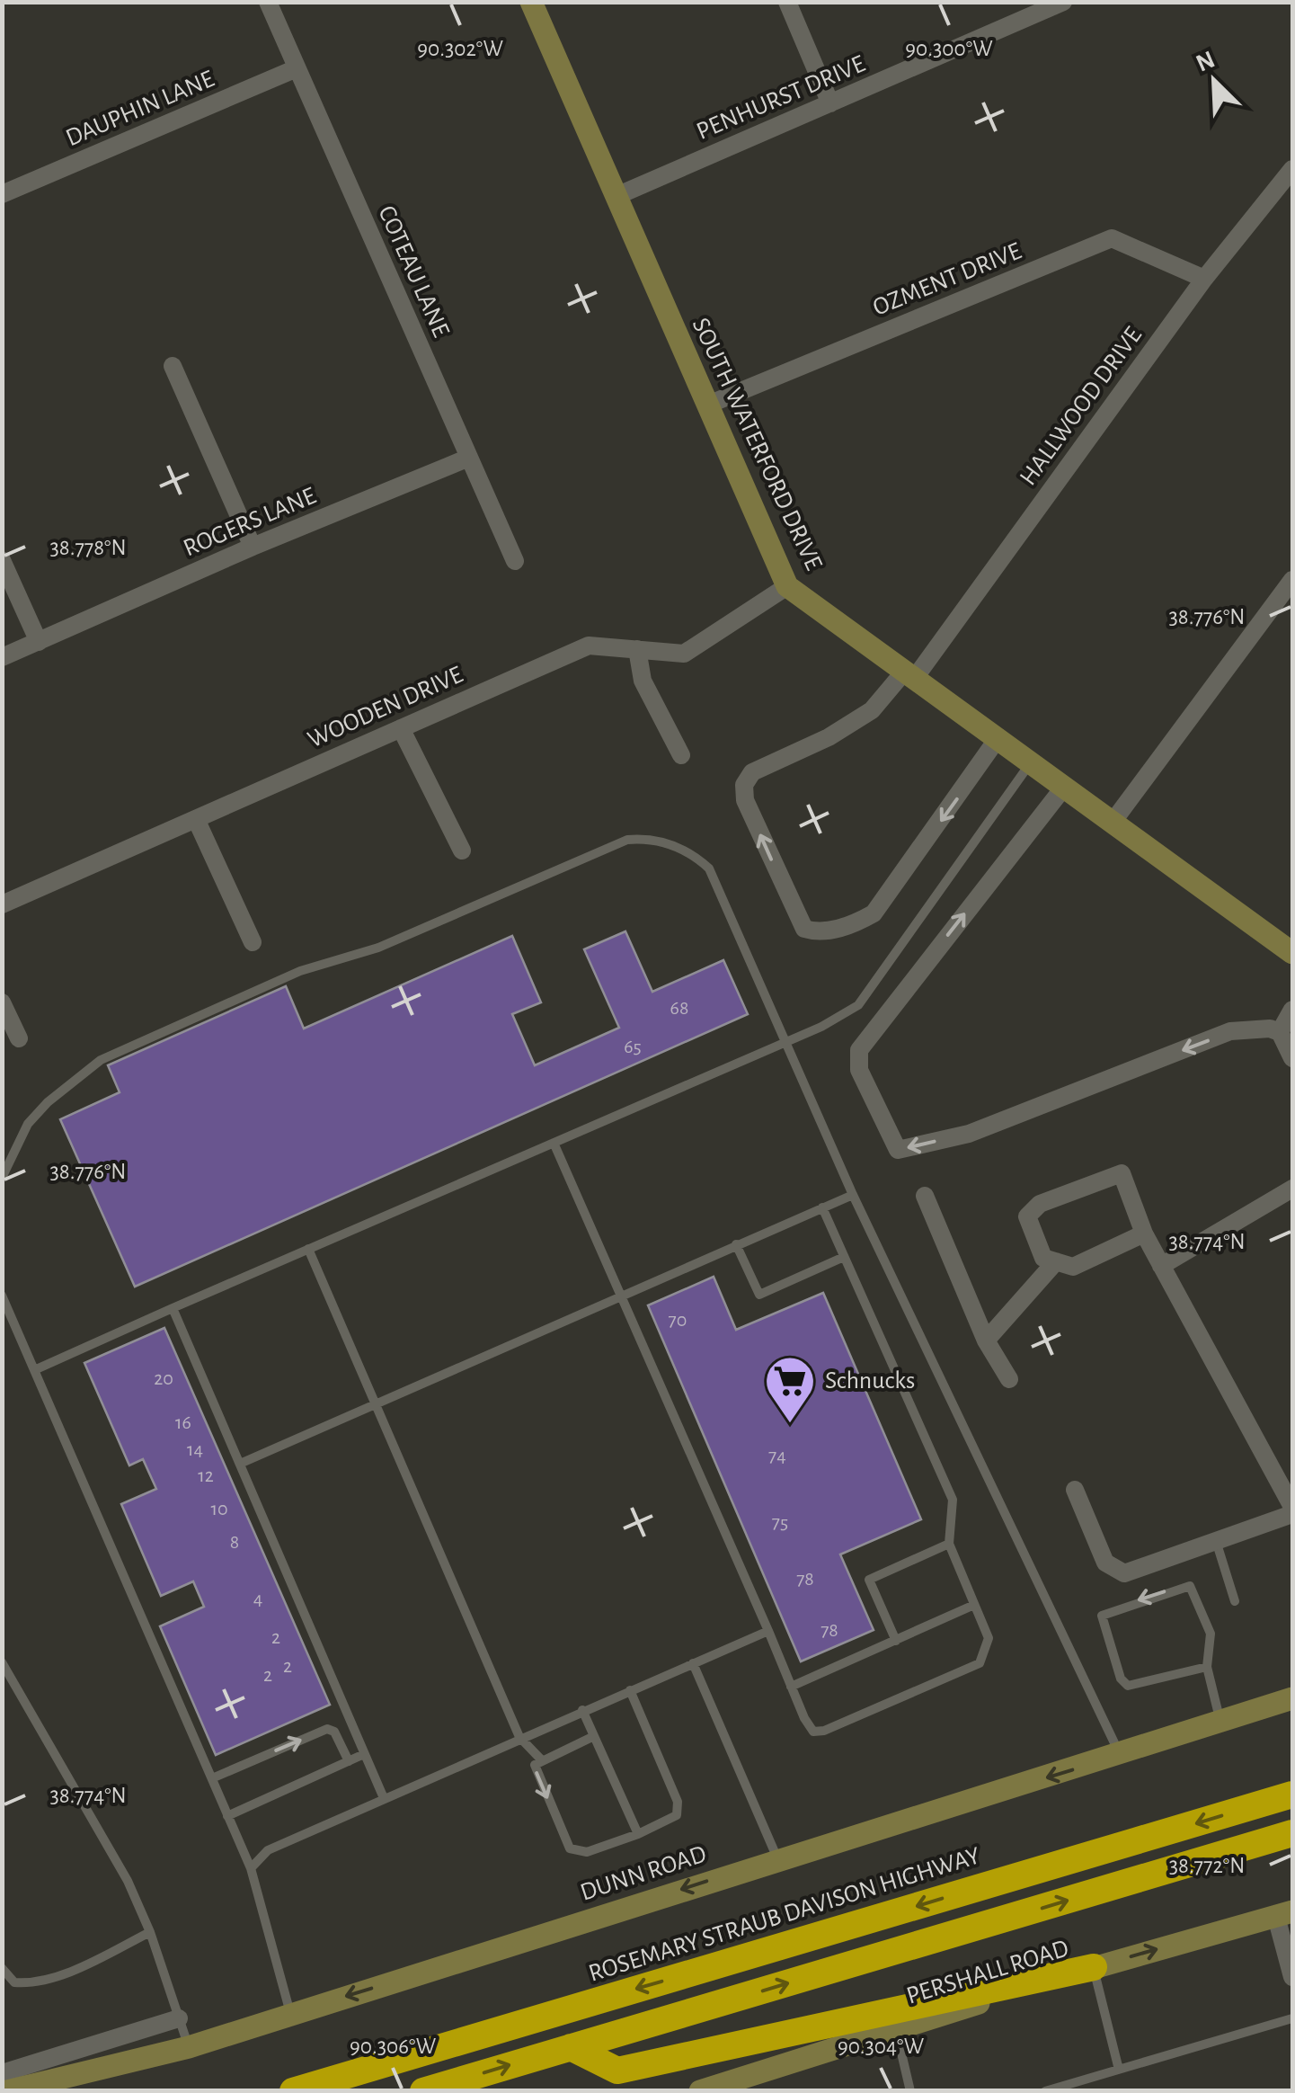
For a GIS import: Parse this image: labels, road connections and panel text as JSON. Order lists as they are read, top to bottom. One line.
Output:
{"streets":{"highway":["ROSEMARY STRAUB DAVISON HIGHWAY"],"street":["PENHURST DRIVE","DAUPHIN LANE","COTEAU LANE","OZMENT DRIVE","HALLWOOD DRIVE","SOUTH WATERFORD DRIVE","ROGERS LANE","WOODEN DRIVE","DUNN ROAD","PERSHALL ROAD"]},"crossings":[["PENHURST DRIVE","SOUTH WATERFORD DRIVE"],["DAUPHIN LANE","COTEAU LANE"],["COTEAU LANE","ROGERS LANE"],["OZMENT DRIVE","HALLWOOD DRIVE"],["OZMENT DRIVE","SOUTH WATERFORD DRIVE"],["HALLWOOD DRIVE","SOUTH WATERFORD DRIVE"],["SOUTH WATERFORD DRIVE","WOODEN DRIVE"]],"one_way":["DUNN ROAD"],"places":{"supermarket":["Schnucks"]},"house_numbers":["68","65","70","20","16","14","74","12","10","75","8","78","4","78","2","2","2"],"north":"top left","coordinates":["90.300°W","90.302°W","38.778°N","38.776°N","38.774°N","38.772°N","90.306°W","90.304°W"]}
